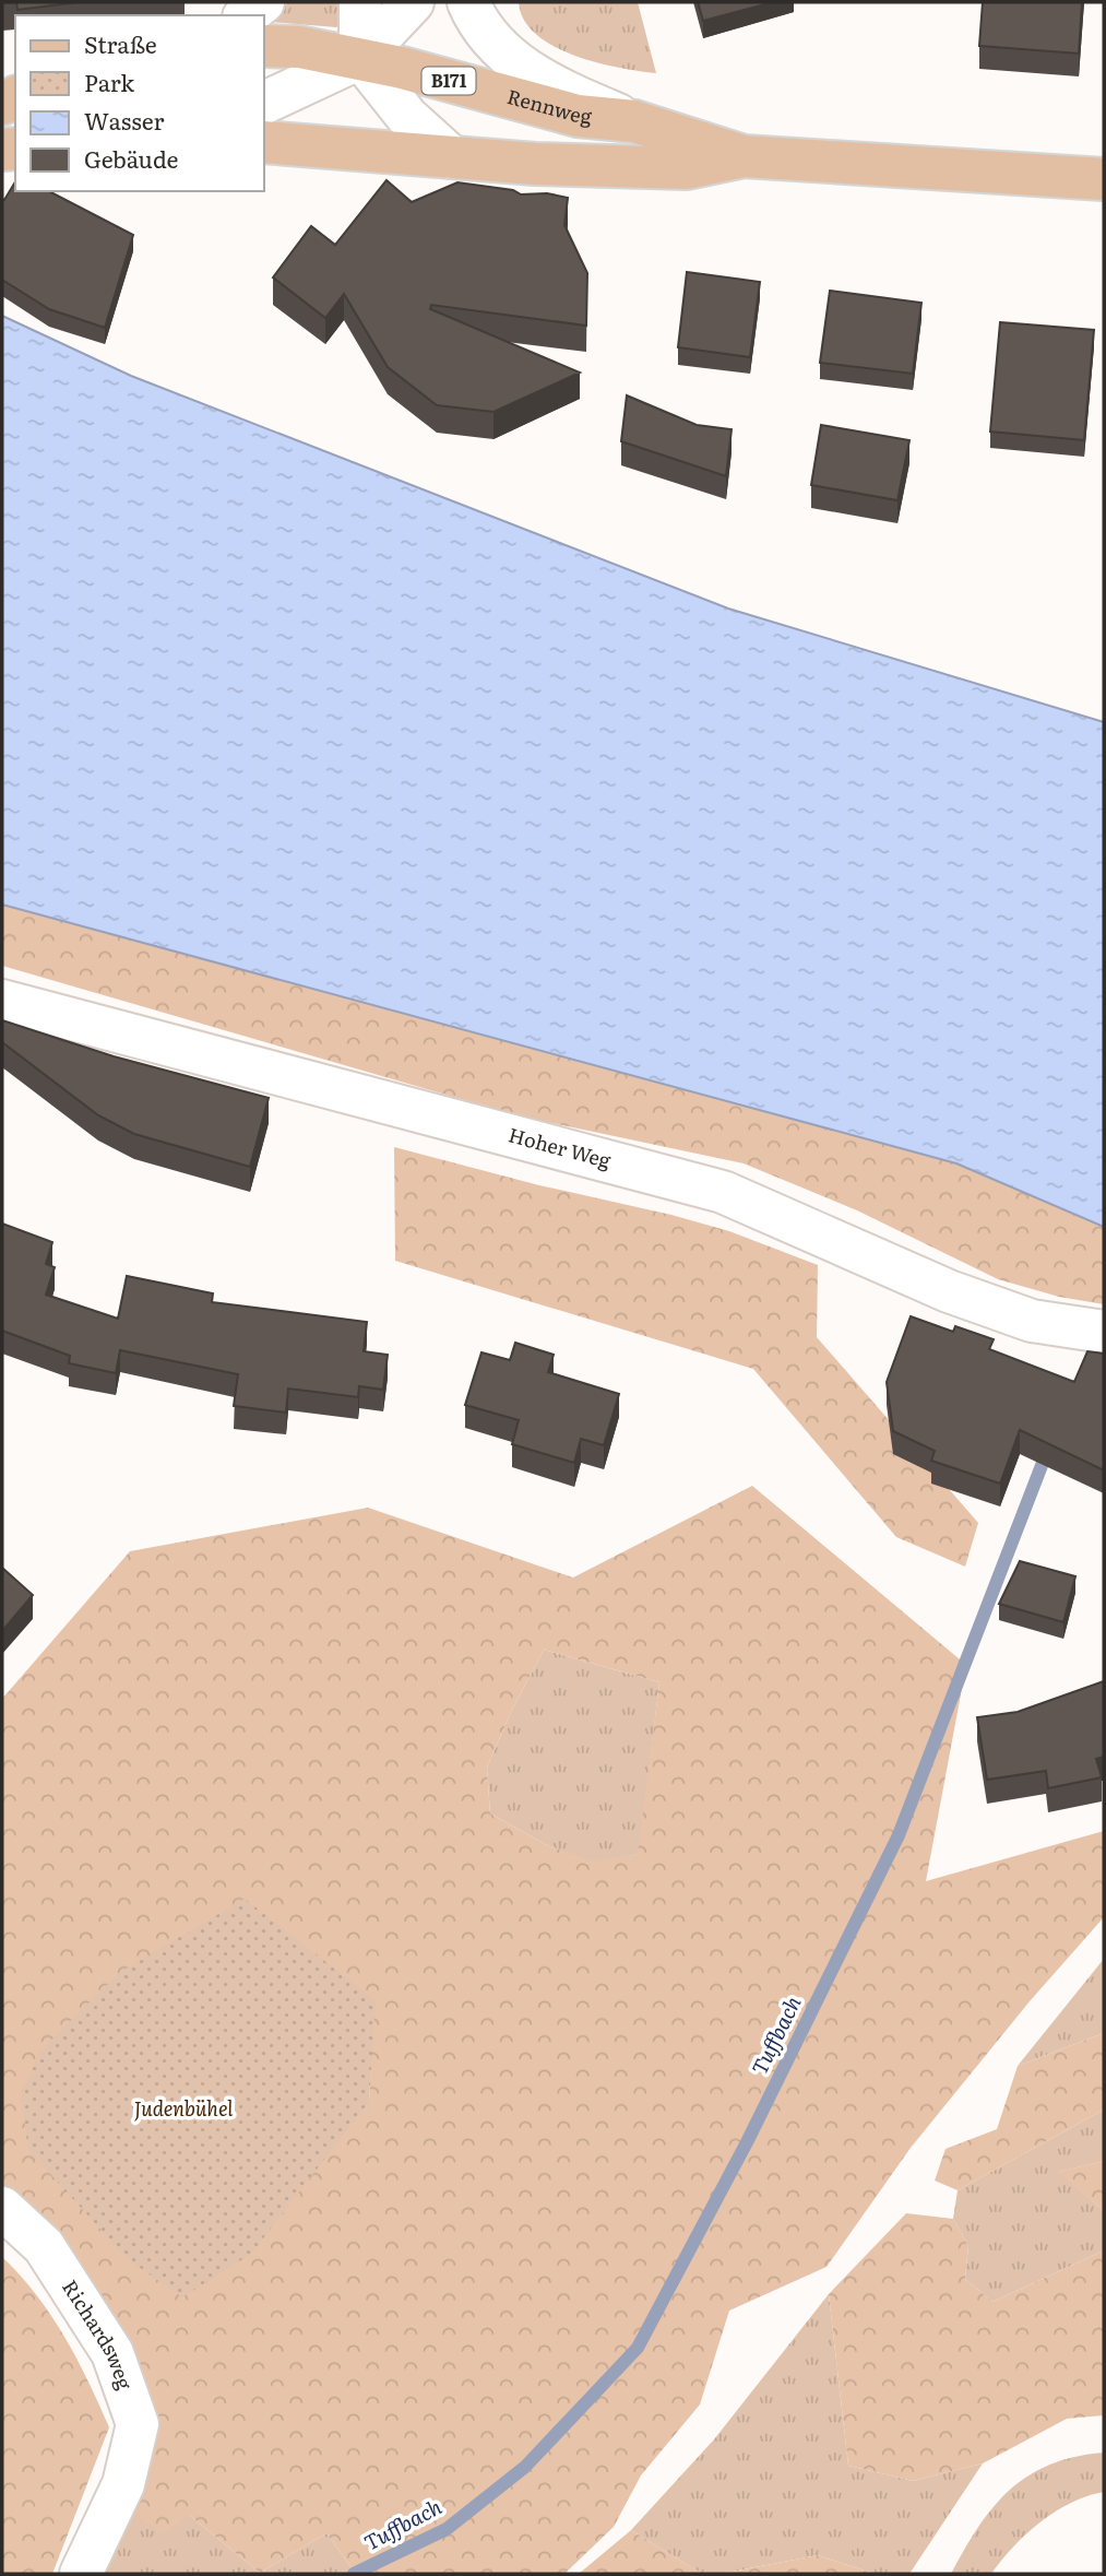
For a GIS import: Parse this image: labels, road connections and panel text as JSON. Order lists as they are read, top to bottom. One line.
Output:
{"streets":{"main road":["B171","Rennweg"],"street":["Hoher Weg","Richardsweg"]},"water":["Tuffbach"],"parks":["Judenbühel"],"legend":["Straße","Park","Wasser","Gebäude"]}
